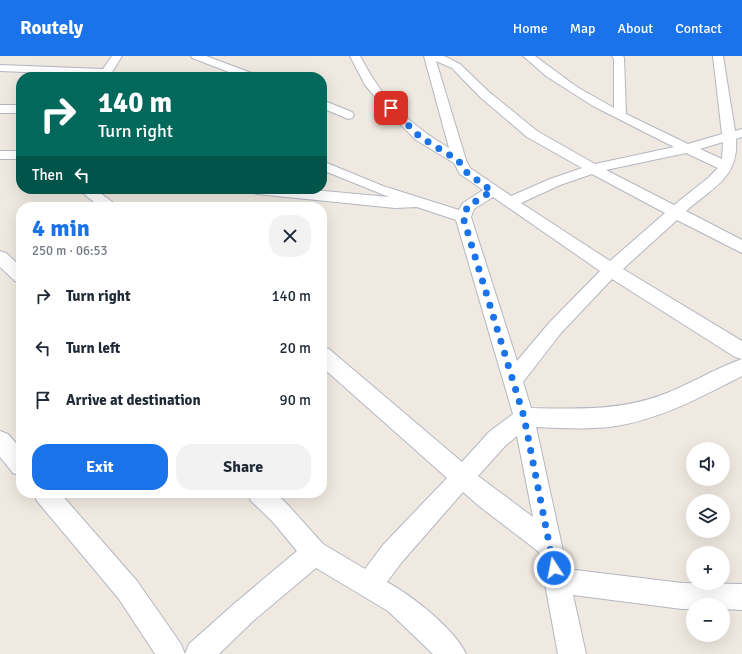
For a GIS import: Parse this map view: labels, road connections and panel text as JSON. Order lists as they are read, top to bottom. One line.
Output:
{"page":{"header":"Routely","nav":["Home","Map","About","Contact"],"turn":["140 m","Turn right"],"then":"Then","heading":["4 min","250 m · 06:53"],"list":[{"name":"Turn right","value":"140 m"},{"name":"Turn left","value":"20 m"},{"name":"Arrive at destination","value":"90 m"}],"buttons":["Exit","Share"],"map_buttons":["+","−"]}}
